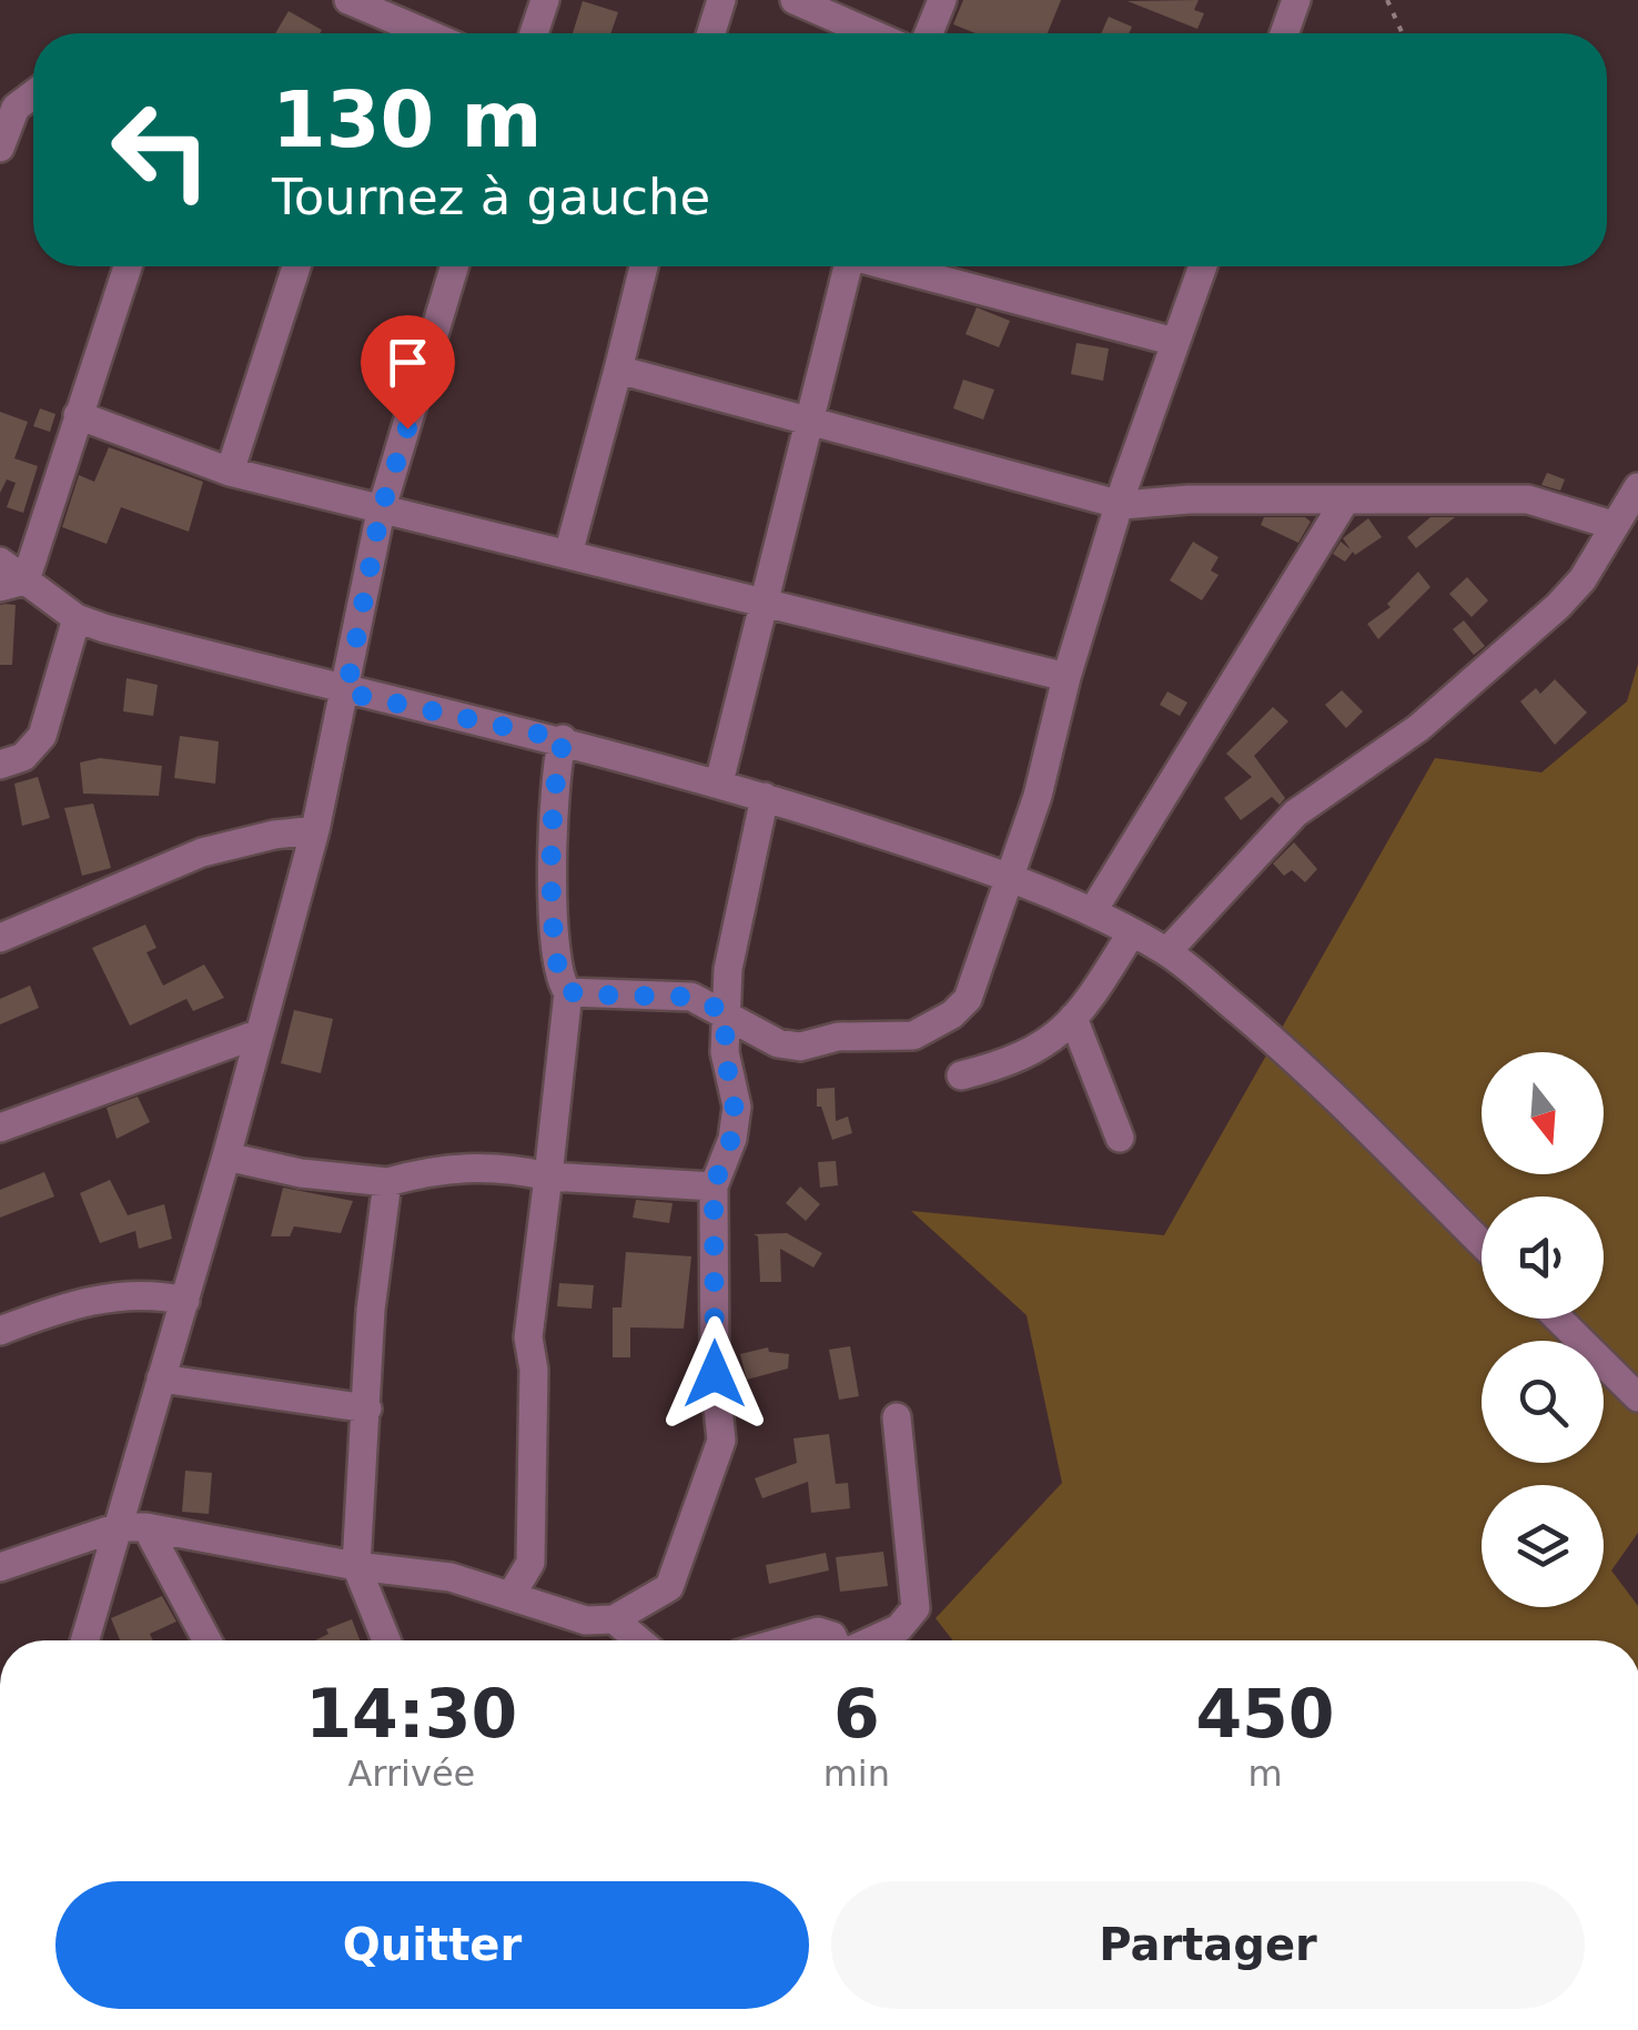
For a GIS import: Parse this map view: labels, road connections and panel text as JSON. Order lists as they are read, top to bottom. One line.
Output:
{"north":"bottom","page":{"turn":["130 m","Tournez à gauche"],"eta":["14:30","Arrivée","6","min","450","m"],"buttons":["Quitter","Partager"]}}
